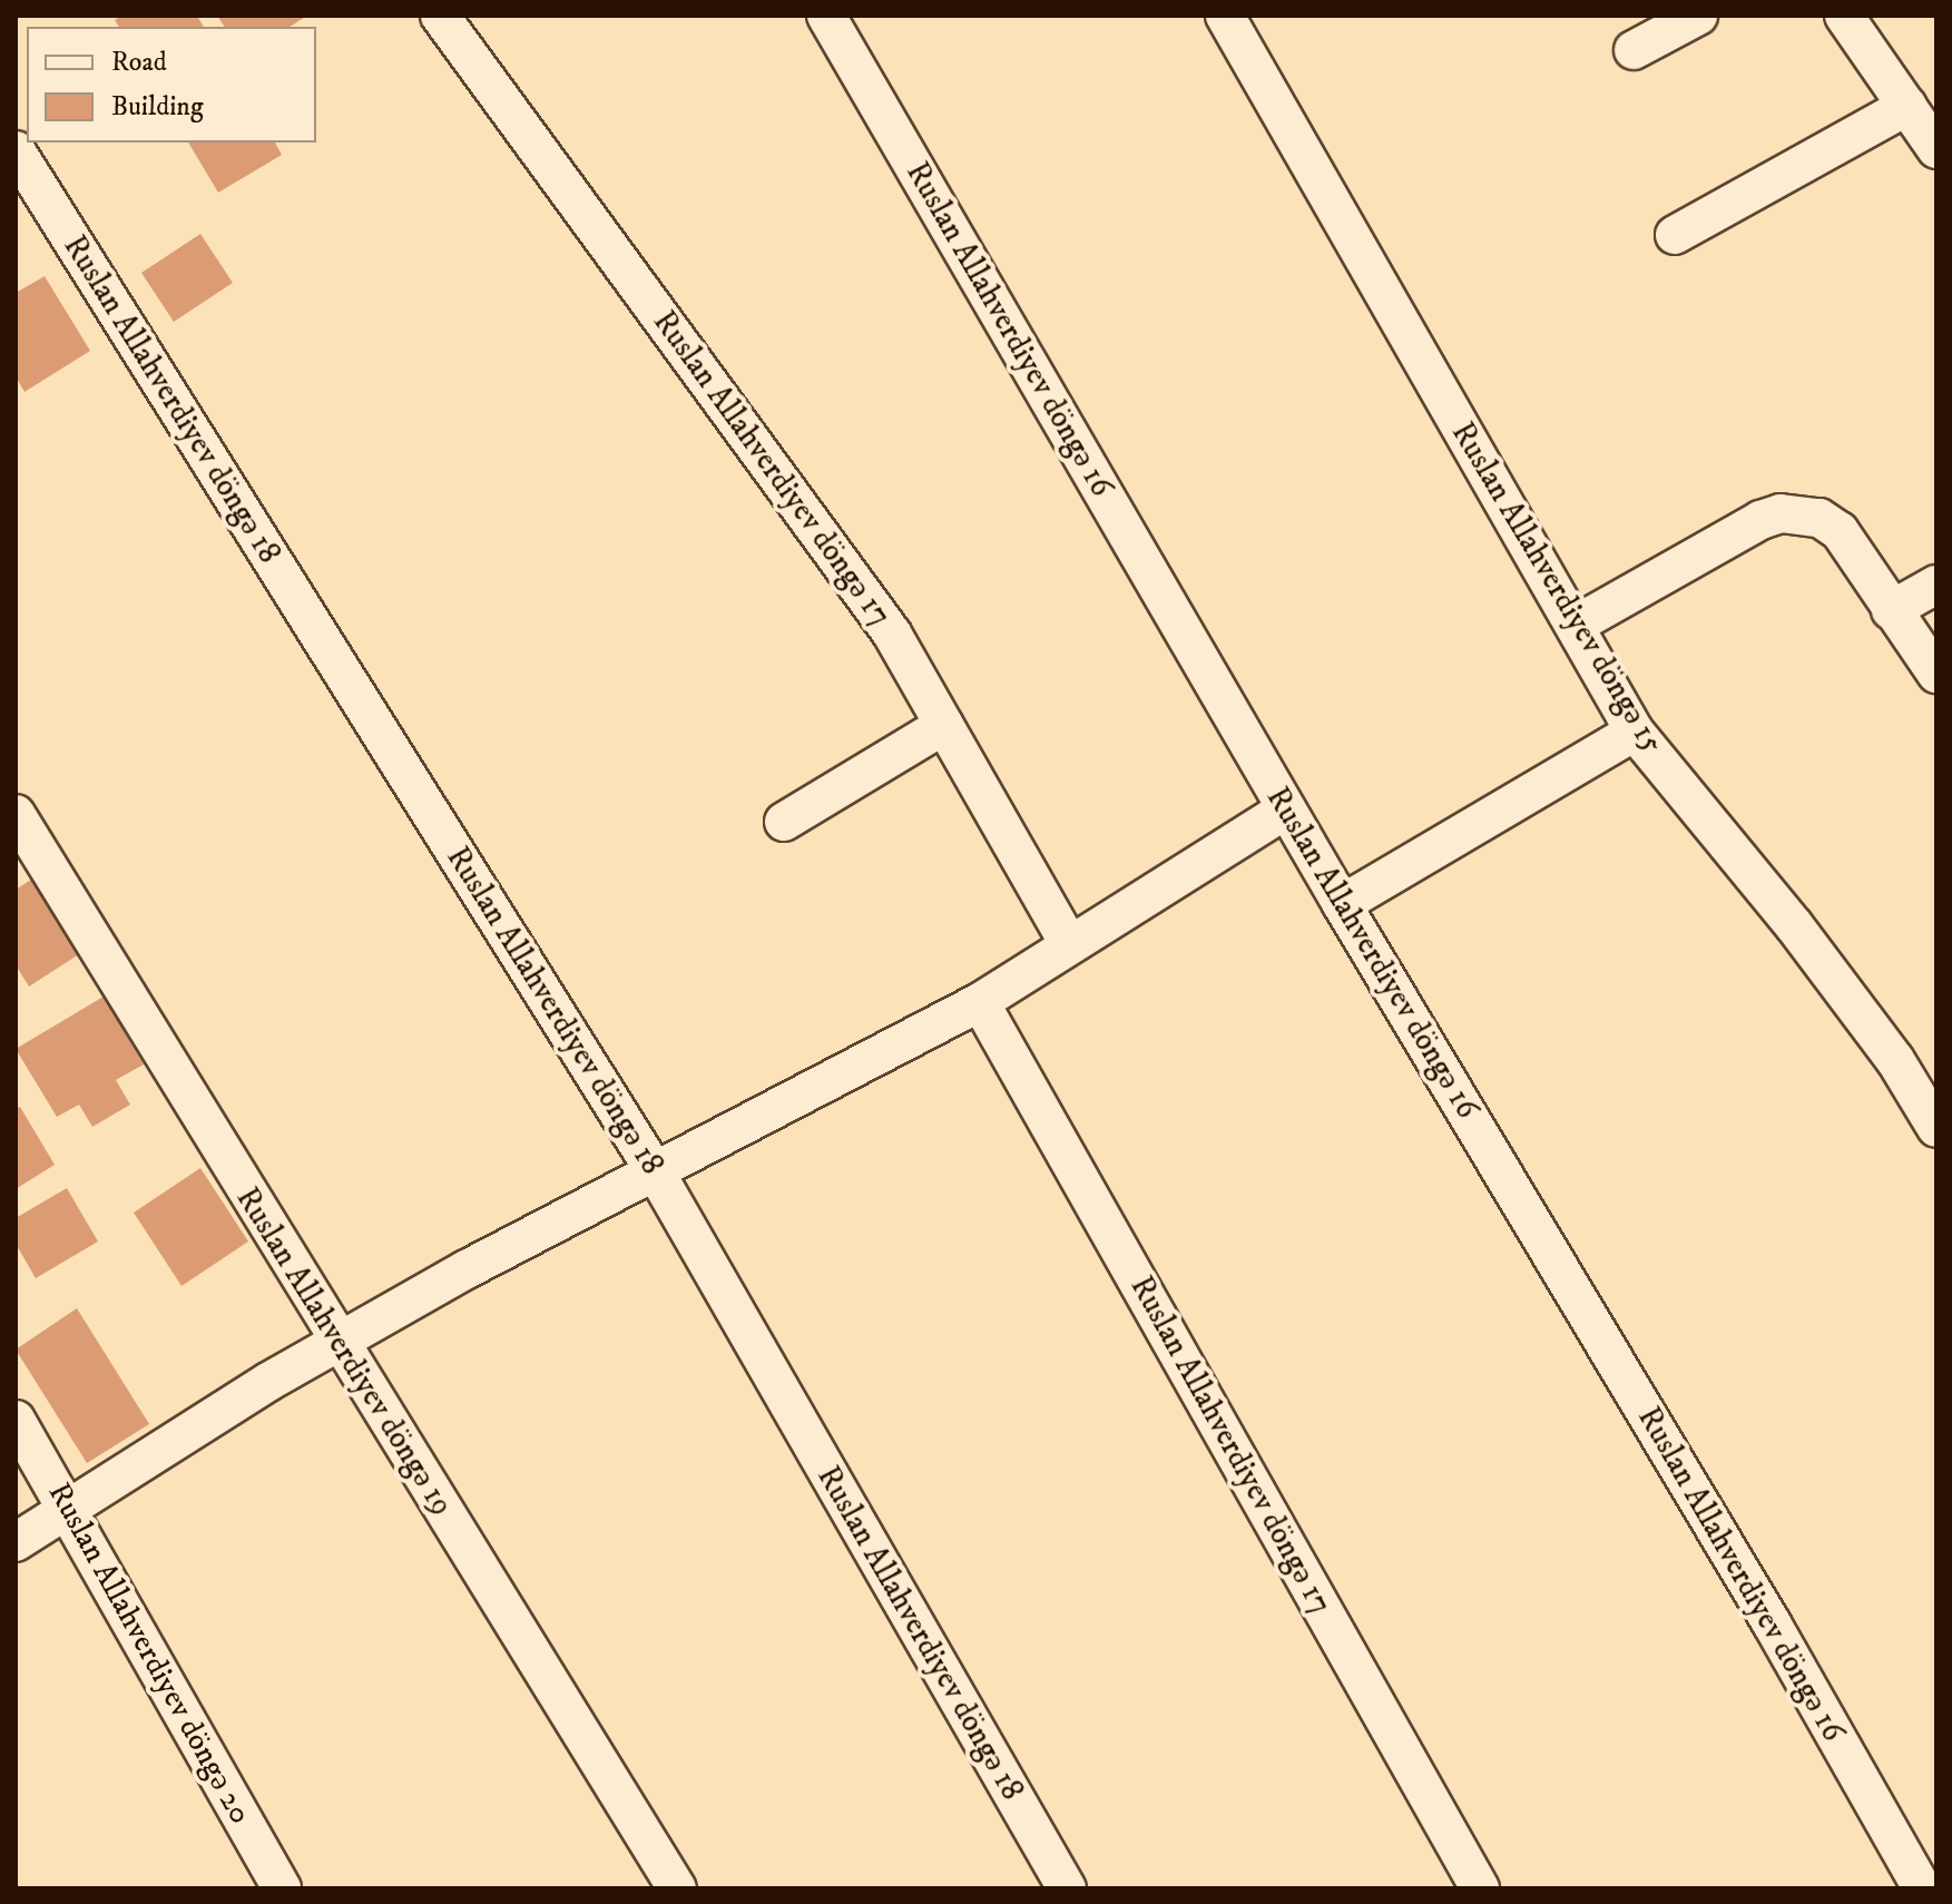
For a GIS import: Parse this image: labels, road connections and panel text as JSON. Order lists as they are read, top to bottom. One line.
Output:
{"streets":{"street":["Ruslan Allahverdiyev döngə 16","Ruslan Allahverdiyev döngə 18","Ruslan Allahverdiyev döngə 17","Ruslan Allahverdiyev döngə 15","Ruslan Allahverdiyev döngə 19","Ruslan Allahverdiyev döngə 20"]},"legend":["Road","Building"]}
